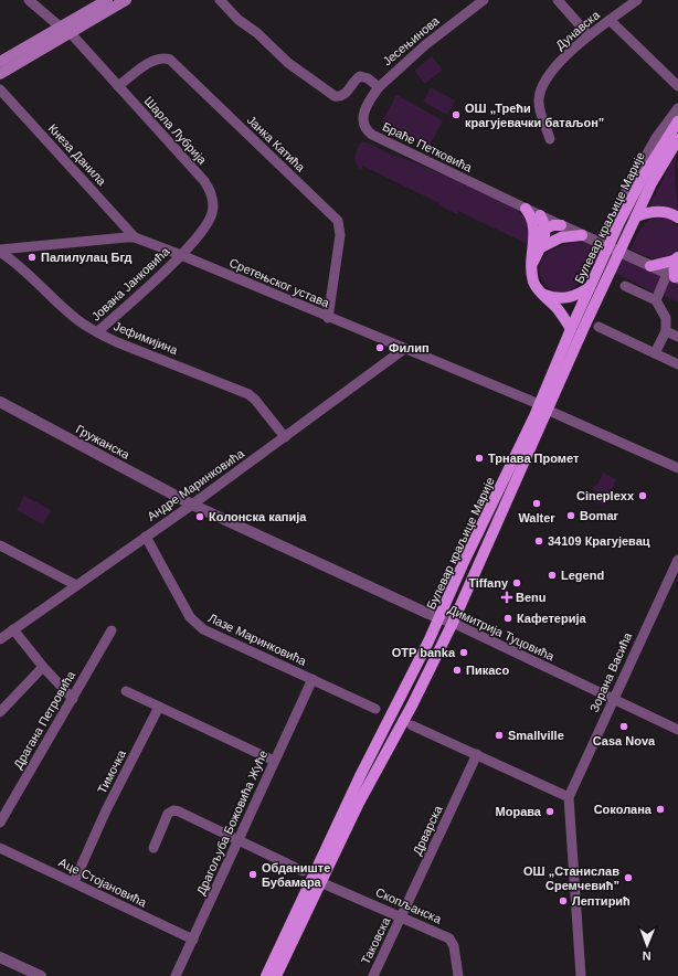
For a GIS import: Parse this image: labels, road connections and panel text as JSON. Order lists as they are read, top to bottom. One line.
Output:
{"streets":{"main road":["Булевар краљице Марије"],"street":["Дунавска","Јесењинова","Шарла Лубрија","Јанка Катића","Браће Петковића","Кнеза Данила","Сретењског устава","Јована Јанковића","Јефимијина","Гружанска","Андре Маринковића","Димитрија Туцовића","Лазе Маринковића","Зорана Васића","Драгана Петровића","Тимочка","Драгољуба Божовића Жуће","Дрварска","Аце Стојановића","Скопљанска","Таковска"]},"crossings":[["Јесењинова","Браће Петковића"],["Шарла Лубрија","Јанка Катића"],["Шарла Лубрија","Сретењског устава"],["Шарла Лубрија","Јована Јанковића"],["Јанка Катића","Сретењског устава"],["Кнеза Данила","Сретењског устава"],["Булевар краљице Марије","Сретењског устава"],["Булевар краљице Марије","Димитрија Туцовића"],["Булевар краљице Марије","Скопљанска"],["Сретењског устава","Јована Јанковића"],["Сретењског устава","Јефимијина"],["Сретењског устава","Андре Маринковића"],["Јована Јанковића","Јефимијина"],["Јефимијина","Андре Маринковића"],["Гружанска","Андре Маринковића"],["Гружанска","Димитрија Туцовића"],["Андре Маринковића","Димитрија Туцовића"],["Андре Маринковића","Лазе Маринковића"],["Димитрија Туцовића","Зорана Васића"],["Лазе Маринковића","Драгољуба Божовића Жуће"],["Тимочка","Аце Стојановића"],["Драгољуба Божовића Жуће","Аце Стојановића"],["Дрварска","Скопљанска"],["Дрварска","Таковска"],["Скопљанска","Таковска"]],"places":{"other":["ОШ „Трећи крагујевачки батаљон”","Палилулац Бгд","Филип","Трнава Промет","Cineplexx","Walter","Bomar","Колонска капија","34109 Крагујевац","Legend","Tiffany","Кафетерија","OTP banka","Пикасо","Casa Nova","Smallville","Соколана","Морава","Обданиште Бубамара","ОШ „Станислав Сремчевић”","Лептирић"],"health":["Benu"]},"north":"bottom"}
